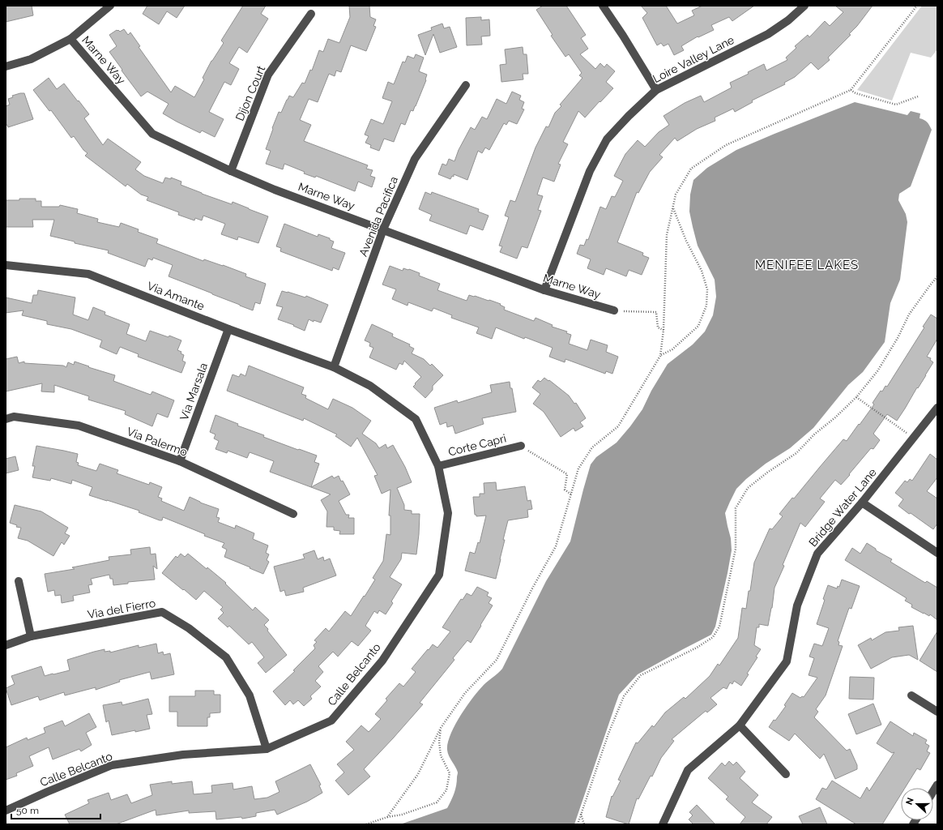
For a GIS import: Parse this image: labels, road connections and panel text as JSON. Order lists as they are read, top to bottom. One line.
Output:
{"streets":{"street":["Loire Valley Lane","Marne Way","Dijon Court","Avenida Pacifica","Via Amante","Via Marsala","Via Palermo","Corte Capri","Bridge Water Lane","Via del Fierro","Calle Belcanto"]},"crossings":[["Loire Valley Lane","Marne Way"],["Marne Way","Dijon Court"],["Marne Way","Avenida Pacifica"],["Avenida Pacifica","Via Amante"],["Avenida Pacifica","Calle Belcanto"],["Via Amante","Via Marsala"],["Via Amante","Calle Belcanto"],["Via Marsala","Via Palermo"],["Corte Capri","Calle Belcanto"],["Via del Fierro","Calle Belcanto"]],"districts":["MENIFEE LAKES"],"scale_bar":"50 m","north":"left"}
